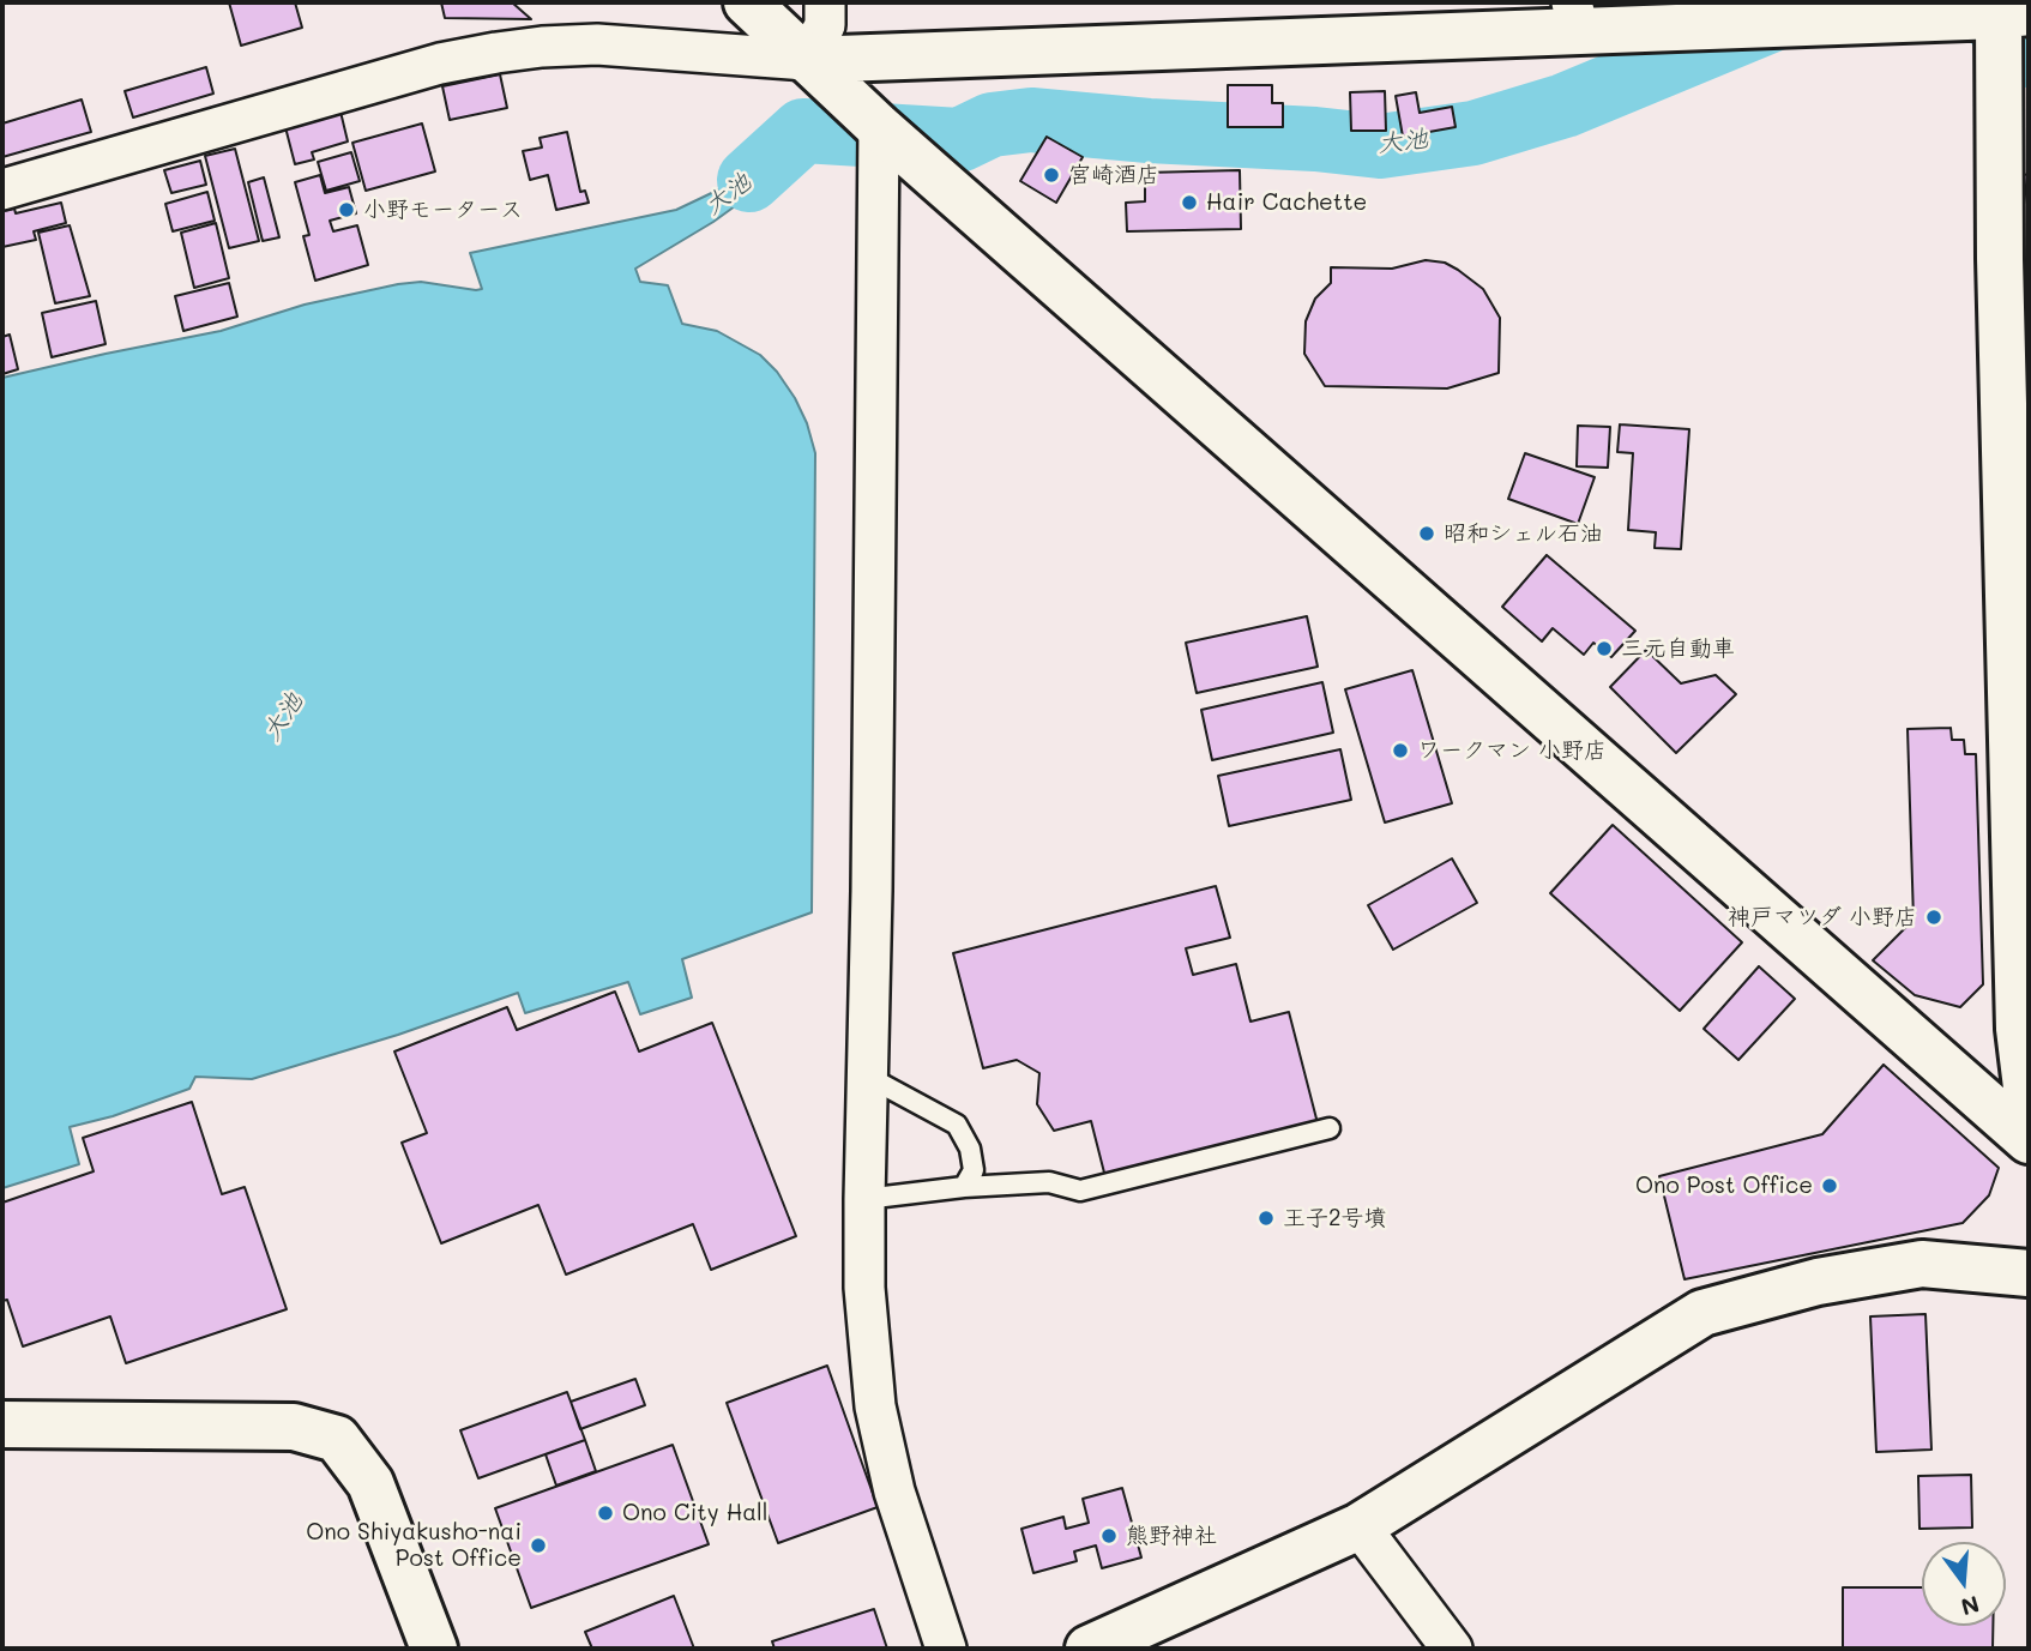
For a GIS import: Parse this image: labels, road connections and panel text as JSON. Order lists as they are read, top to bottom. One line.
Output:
{"water":["大池"],"places":["宮崎酒店","Hair Cachette","小野モータース","昭和シェル石油","三元自動車","ワークマン 小野店","神戸マツダ 小野店","Ono Post Office","王子2号墳","Ono City Hall","熊野神社","Ono Shiyakusho-nai Post Office"],"north":"bottom"}
